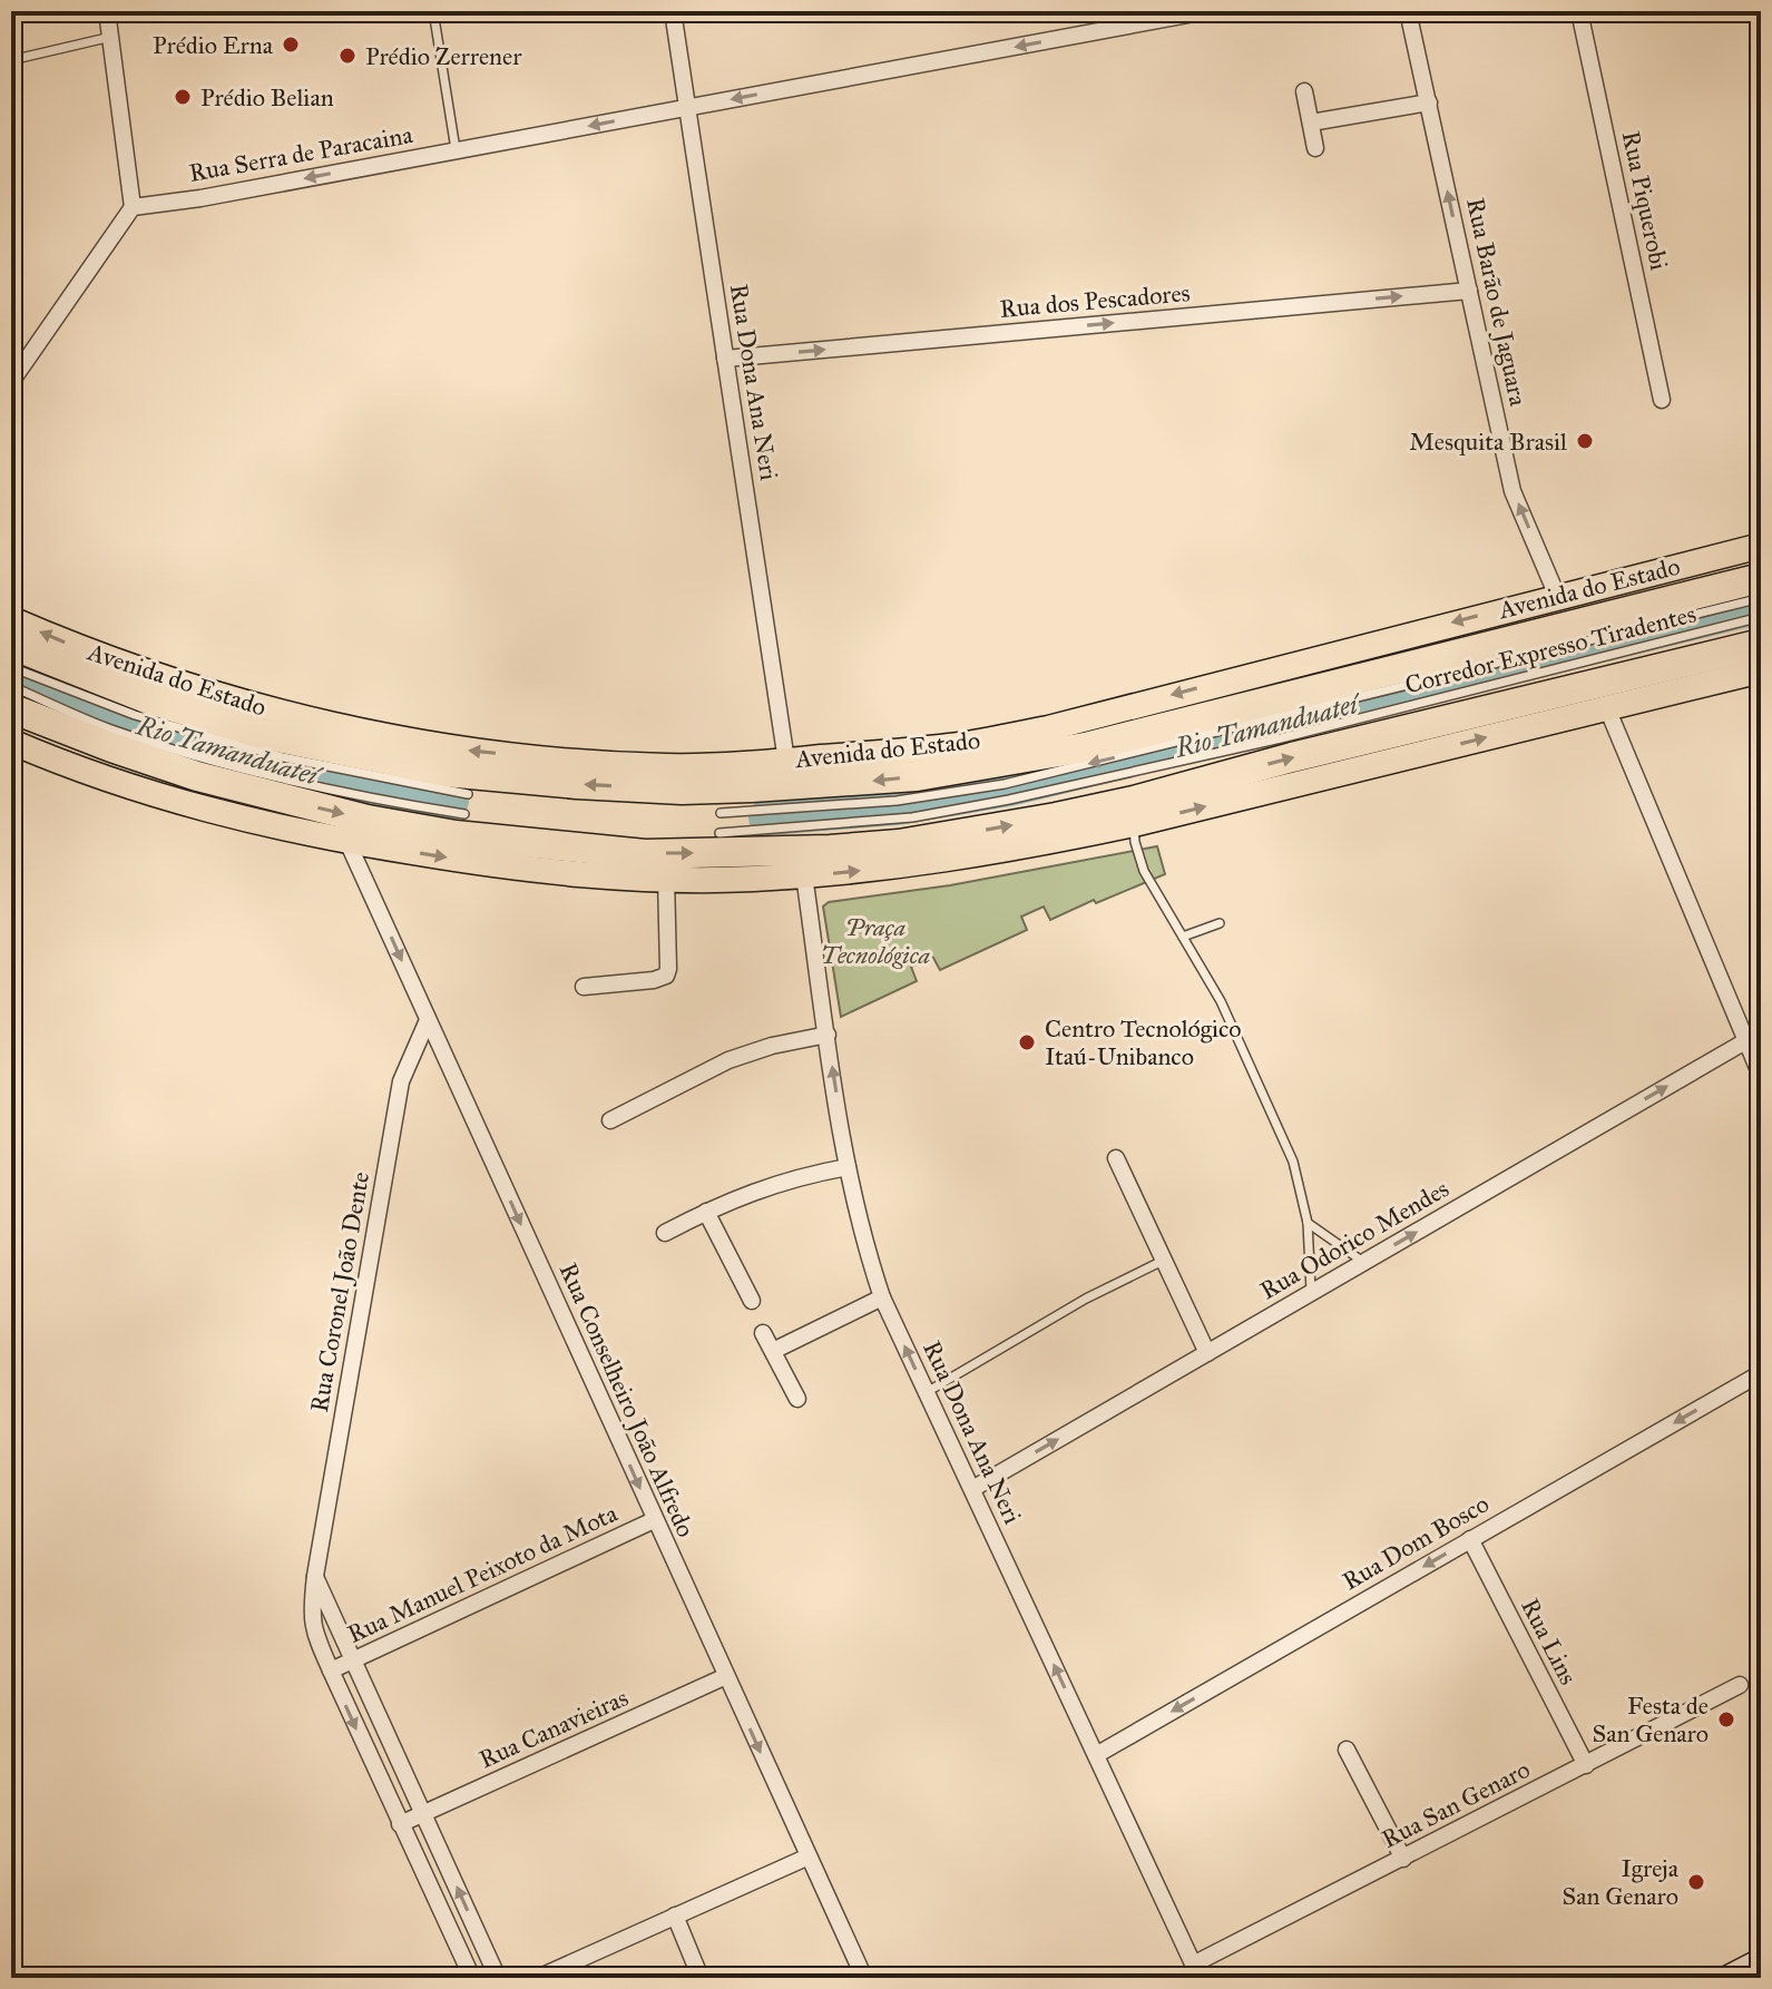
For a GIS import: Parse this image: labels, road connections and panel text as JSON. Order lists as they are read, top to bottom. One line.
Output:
{"streets":{"highway":["Avenida do Estado"],"street":["Rua Serra de Paracaina","Rua Piquerobi","Rua dos Pescadores","Rua Barão de Jaguara","Rua Dona Ana Neri","Rua Odorico Mendes","Rua Coronel João Dente","Rua Conselheiro João Alfredo","Rua Dom Bosco","Rua Manuel Peixoto da Mota","Rua Lins","Rua Canavieiras","Rua San Genaro"],"lane":["Corredor Expresso Tiradentes"]},"crossings":[["Rua Serra de Paracaina","Rua Dona Ana Neri"],["Rua dos Pescadores","Rua Barão de Jaguara"],["Rua dos Pescadores","Rua Dona Ana Neri"],["Rua Barão de Jaguara","Avenida do Estado"],["Rua Dona Ana Neri","Avenida do Estado"],["Rua Dona Ana Neri","Rua Odorico Mendes"],["Rua Dona Ana Neri","Rua Dom Bosco"],["Rua Dona Ana Neri","Rua San Genaro"],["Rua Coronel João Dente","Rua Conselheiro João Alfredo"],["Rua Coronel João Dente","Rua Manuel Peixoto da Mota"],["Rua Coronel João Dente","Rua Canavieiras"],["Rua Conselheiro João Alfredo","Rua Manuel Peixoto da Mota"],["Rua Conselheiro João Alfredo","Rua Canavieiras"],["Rua Dom Bosco","Rua Lins"],["Rua Lins","Rua San Genaro"]],"one_way":["Rua Serra de Paracaina","Rua dos Pescadores","Rua Barão de Jaguara","Rua Odorico Mendes","Rua Conselheiro João Alfredo","Rua Dom Bosco"],"water":["Rio Tamanduateí"],"parks":["Praça Tecnológica"],"places":["Prédio Erna","Prédio Zerrener","Prédio Belian","Mesquita Brasil","Centro Tecnológico Itaú-Unibanco","Festa de San Genaro","Igreja San Genaro"]}
